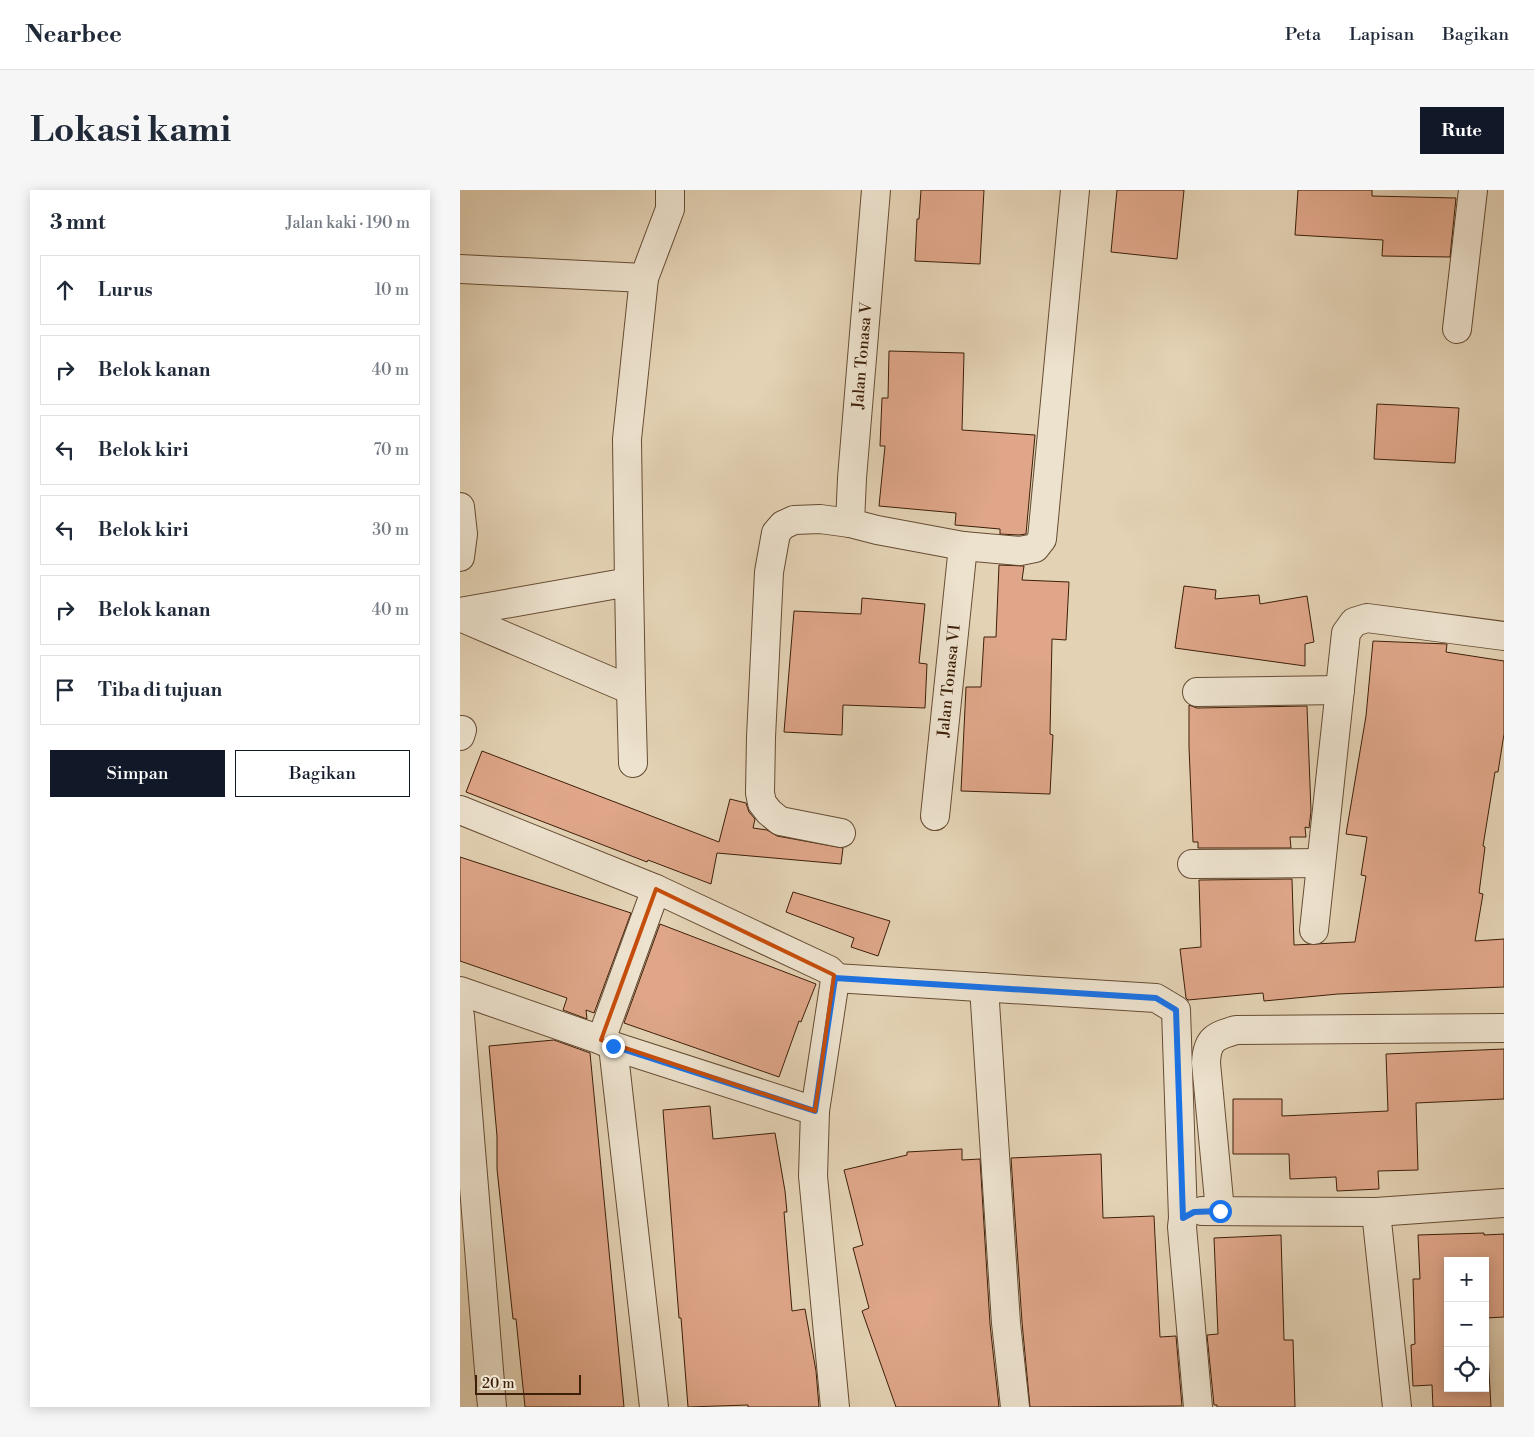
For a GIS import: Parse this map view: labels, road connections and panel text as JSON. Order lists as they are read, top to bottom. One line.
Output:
{"streets":{"street":["Jalan Tonasa V","Jalan Tonasa VI"]},"scale_bar":"20 m","page":{"header":"Nearbee","nav":["Peta","Lapisan","Bagikan"],"buttons":["Rute",["Simpan","Bagikan"]],"title":"Lokasi kami","heading":["3 mnt","Jalan kaki · 190 m"],"list":[["Lurus","10 m"],["Belok kanan","40 m"],["Belok kiri","70 m"],["Belok kiri","30 m"],["Belok kanan","40 m"],"Tiba di tujuan"],"map_buttons":["+","−"],"scale":"20 m"}}
